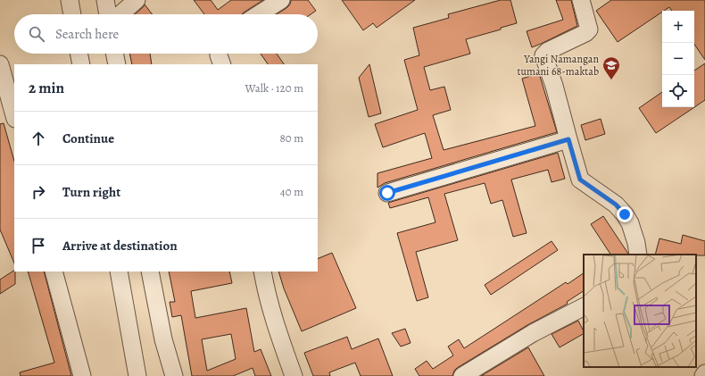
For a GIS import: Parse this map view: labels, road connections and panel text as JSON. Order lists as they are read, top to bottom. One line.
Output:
{"places":{"school or university":["Yangi Namangan tumani 68-maktab"]},"page":{"map_buttons":["+","−"],"search":"Search here","heading":["2 min","Walk · 120 m"],"list":[["Continue","80 m"],["Turn right","40 m"],"Arrive at destination"]}}
